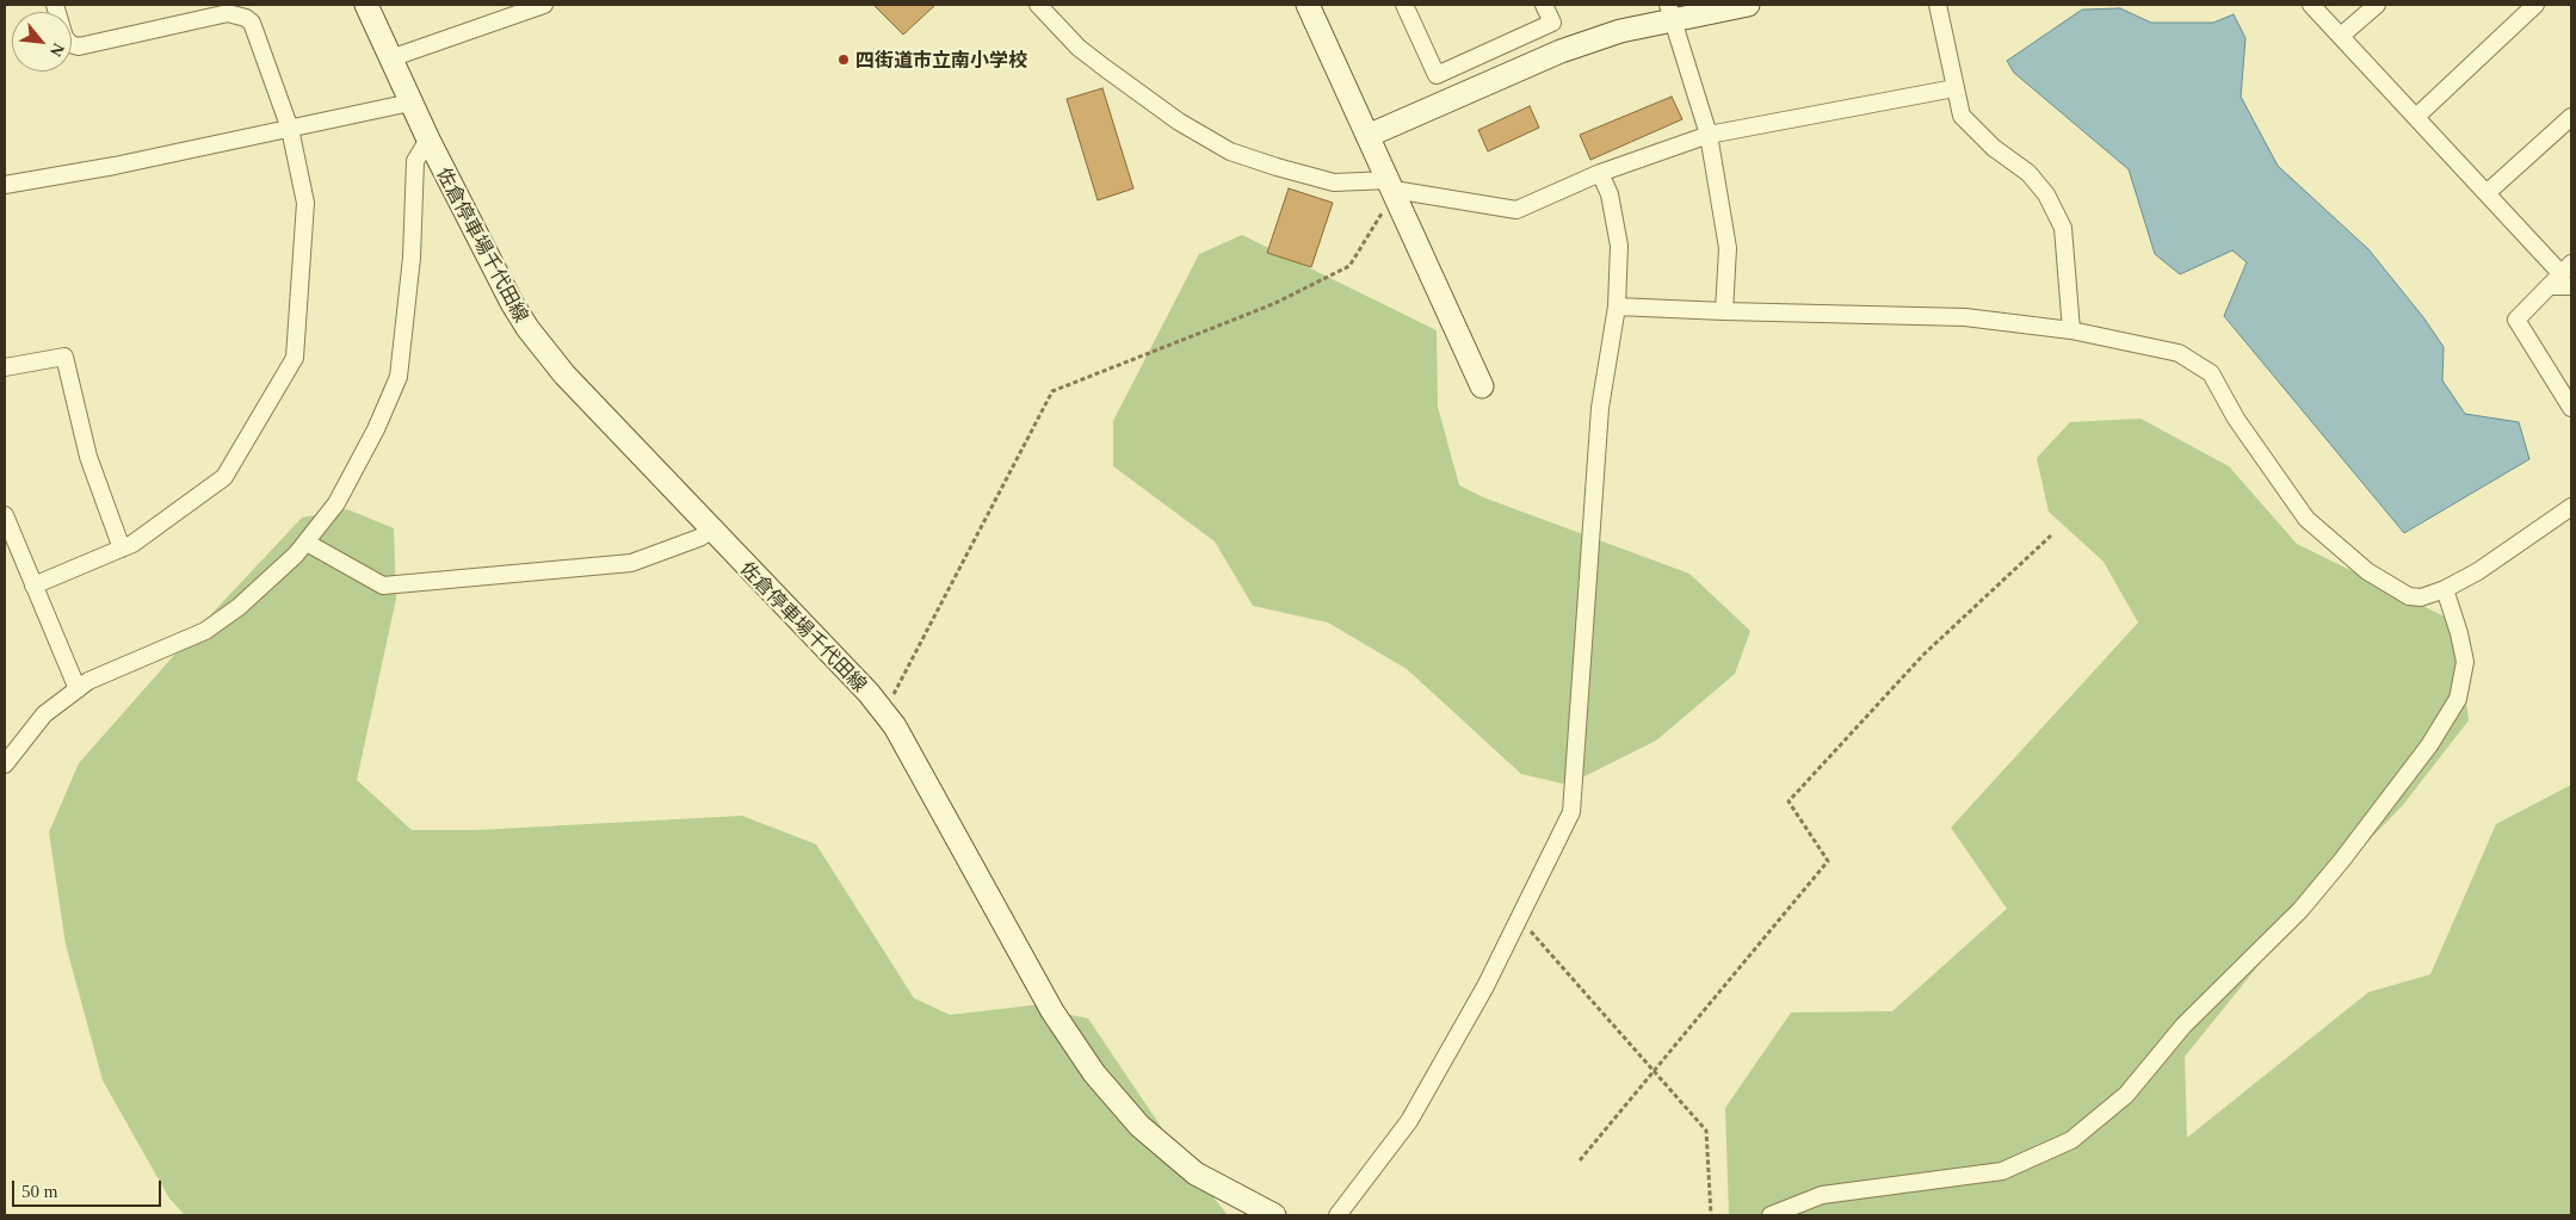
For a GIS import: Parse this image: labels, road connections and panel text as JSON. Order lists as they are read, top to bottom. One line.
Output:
{"streets":{"main road":["佐倉停車場千代田線"]},"places":["四街道市立南小学校"],"scale_bar":"50 m","north":"bottom right"}
